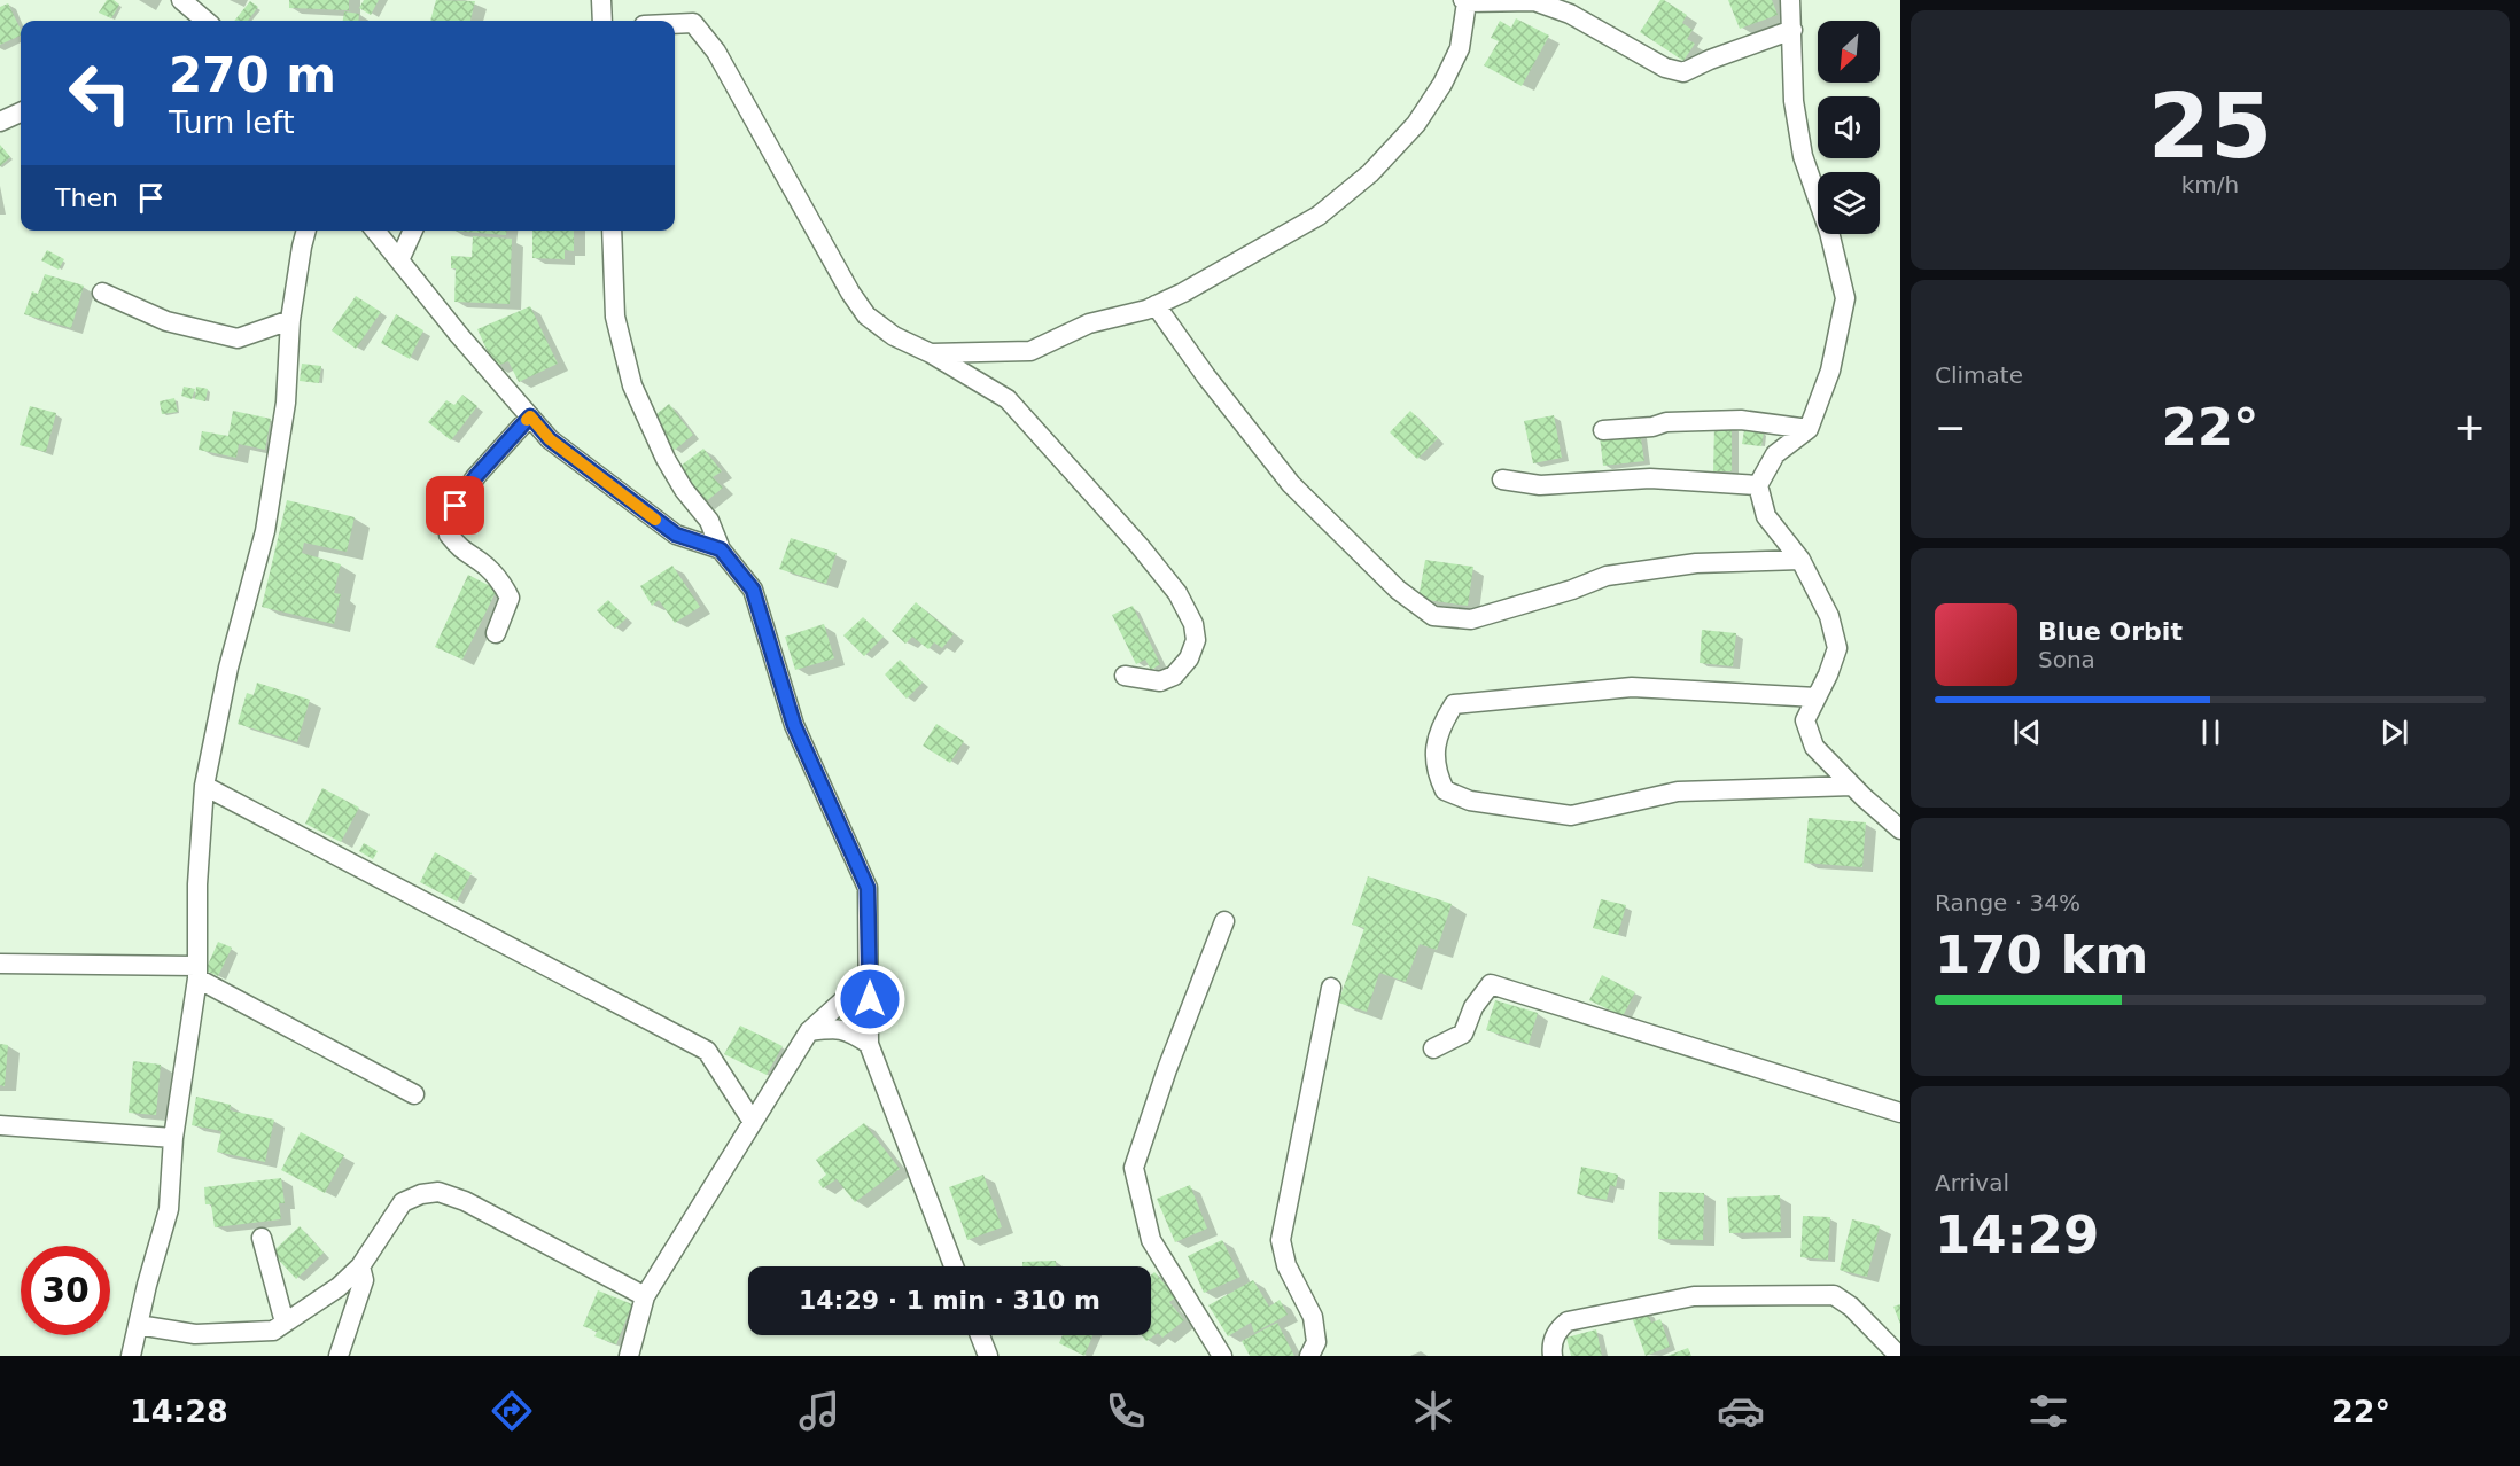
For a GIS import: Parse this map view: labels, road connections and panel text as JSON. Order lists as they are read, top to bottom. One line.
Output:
{"north":"bottom left","page":{"tile":[["25","km/h"],"Climate",["Range · 34%","170 km"],["Arrival","14:29"]],"turn":["270 m","Turn left"],"then":"Then","heat":["−","22°","+"],"song":["Blue Orbit","Sona"],"limit":"30","trip":"14:29 · 1 min · 310 m","tabs":["14:28","22°"]}}
